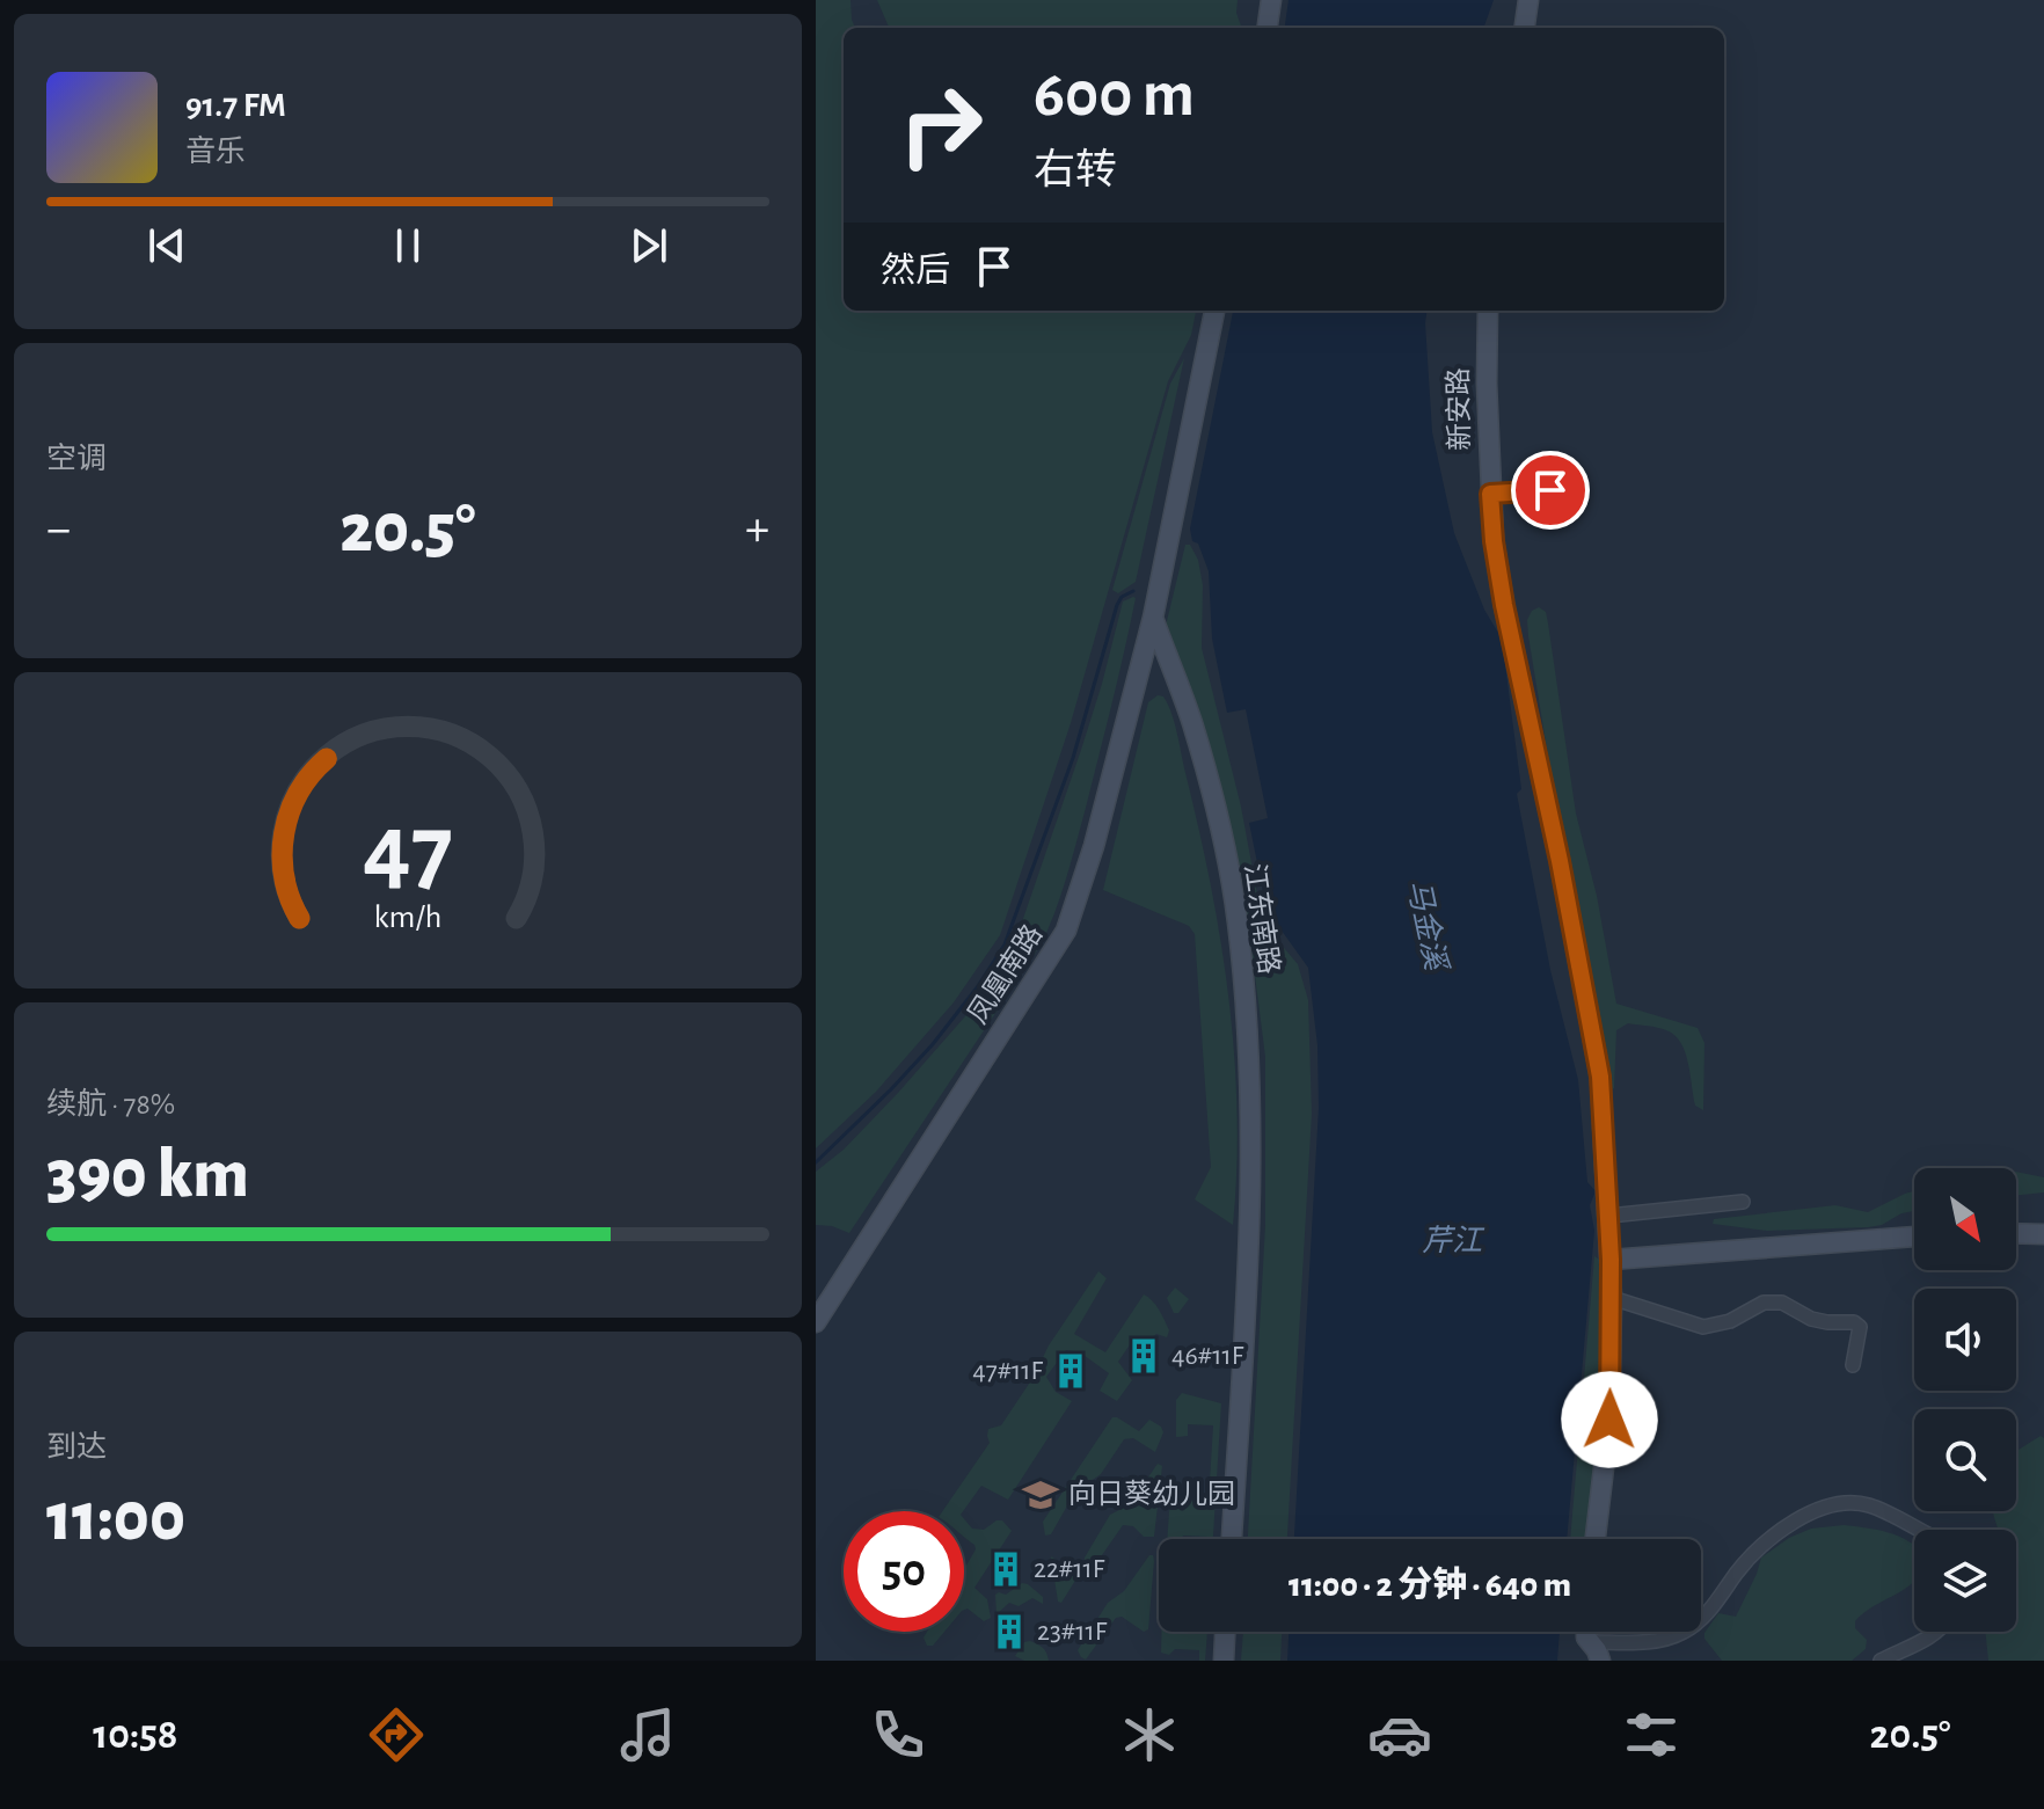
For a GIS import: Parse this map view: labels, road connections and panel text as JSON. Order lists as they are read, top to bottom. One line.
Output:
{"streets":{"main road":["新安路","江东南路","凤凰南路"]},"crossings":[["江东南路","凤凰南路"]],"water":["马金溪","芹江"],"places":{"building":["46#11F","47#11F","22#11F","23#11F"],"school or university":["向日葵幼儿园"]},"north":"bottom right","page":{"turn":["600 m","右转"],"song":["91.7 FM","音乐"],"then":"然后","tile":["空调",["续航 · 78%","390 km"],["到达","11:00"]],"heat":["−","20.5°","+"],"limit":"50","trip":"11:00 · 2 分钟 · 640 m","tabs":["10:58","20.5°"],"gauge":["47","km/h"]}}
